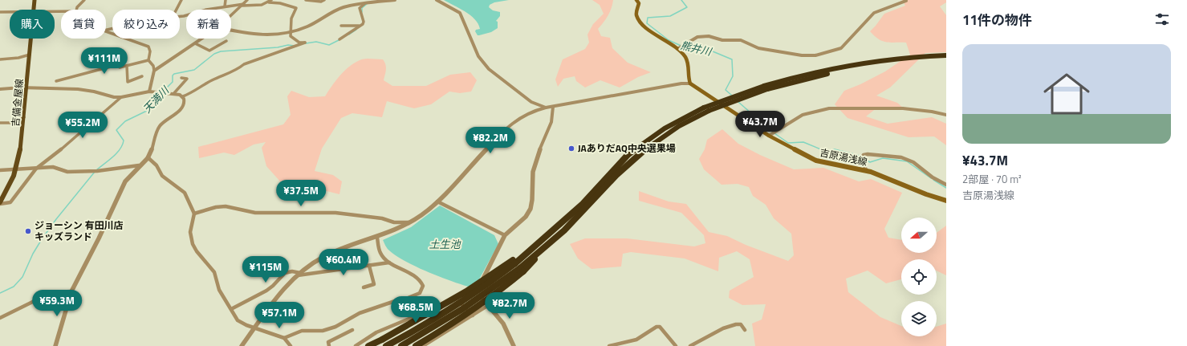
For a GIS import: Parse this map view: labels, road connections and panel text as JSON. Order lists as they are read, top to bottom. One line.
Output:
{"streets":{"main road":["吉備金屋線","吉原湯浅線"]},"water":["熊井川","天満川","土生池"],"places":["JAありだAQ中央選果場","ジョーシン 有田川店 キッズランド"],"north":"left","page":{"heading":"11件の物件","chip":["購入","賃貸","絞り込み","新着"],"list":[{"name":"¥43.7M","note":"2部屋 · 70 m² · 吉原湯浅線"}],"price":["¥111M","¥43.7M","¥55.2M","¥82.2M","¥37.5M","¥60.4M","¥115M","¥59.3M","¥82.7M","¥68.5M","¥57.1M"]}}
